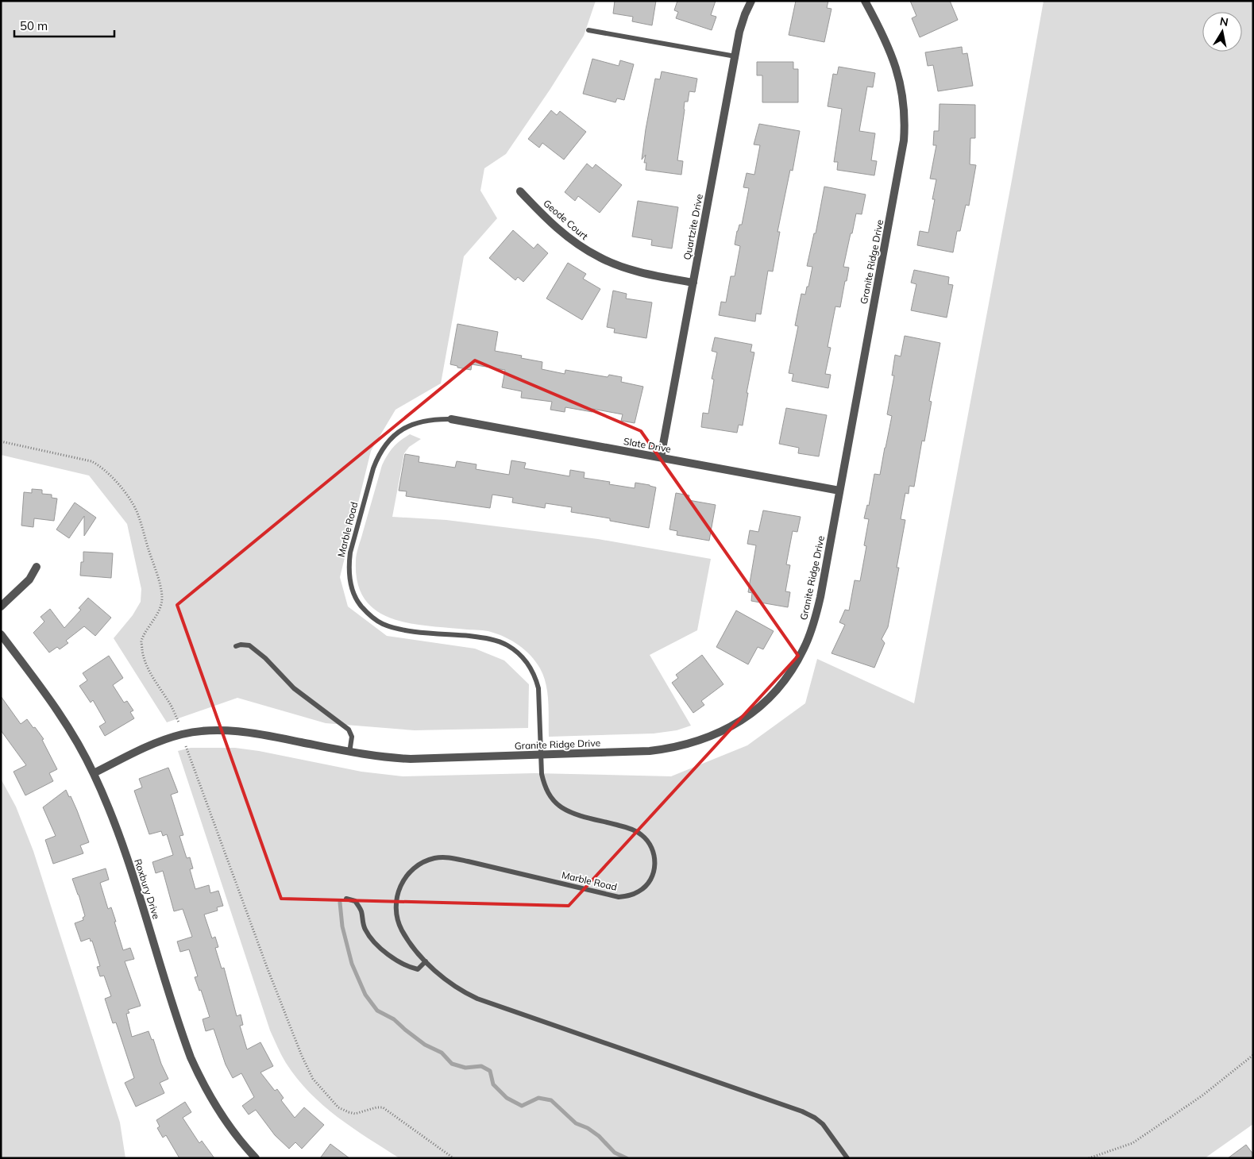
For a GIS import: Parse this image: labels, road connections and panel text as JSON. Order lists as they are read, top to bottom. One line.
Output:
{"streets":{"street":["Geode Court","Quartzite Drive","Granite Ridge Drive","Slate Drive","Roxbury Drive"],"lane":["Marble Road"]},"crossings":[["Geode Court","Quartzite Drive"],["Quartzite Drive","Slate Drive"],["Granite Ridge Drive","Slate Drive"],["Granite Ridge Drive","Marble Road"],["Granite Ridge Drive","Roxbury Drive"],["Slate Drive","Marble Road"]],"scale_bar":"50 m","north":"top"}
